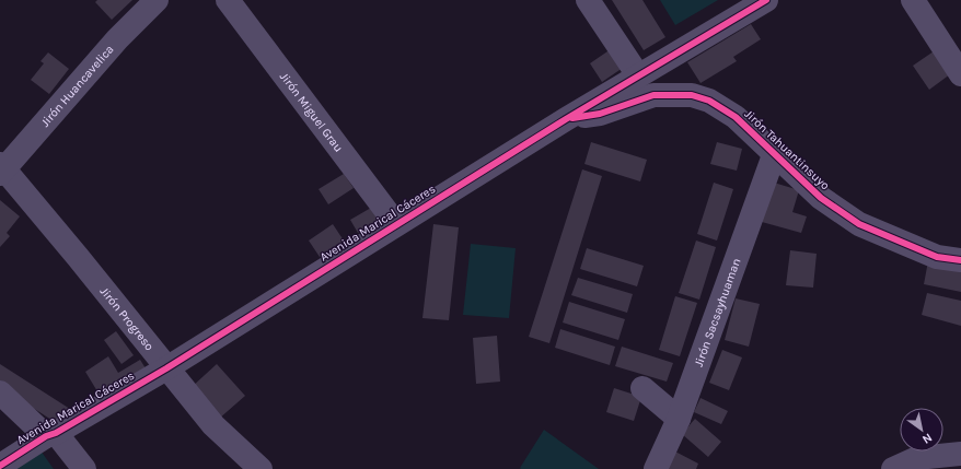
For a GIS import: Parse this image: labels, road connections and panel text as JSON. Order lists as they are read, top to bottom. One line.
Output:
{"streets":{"street":["Jirón Huancavelica","Jirón Miguel Grau","Jirón Tahuantinsuyo","Avenida Marical Cáceres","Jirón Sacsayhuaman","Jirón Progreso"]},"crossings":[["Jirón Huancavelica","Jirón Progreso"],["Jirón Miguel Grau","Avenida Marical Cáceres"],["Jirón Tahuantinsuyo","Avenida Marical Cáceres"],["Jirón Tahuantinsuyo","Jirón Sacsayhuaman"],["Avenida Marical Cáceres","Jirón Progreso"]],"north":"bottom right"}
